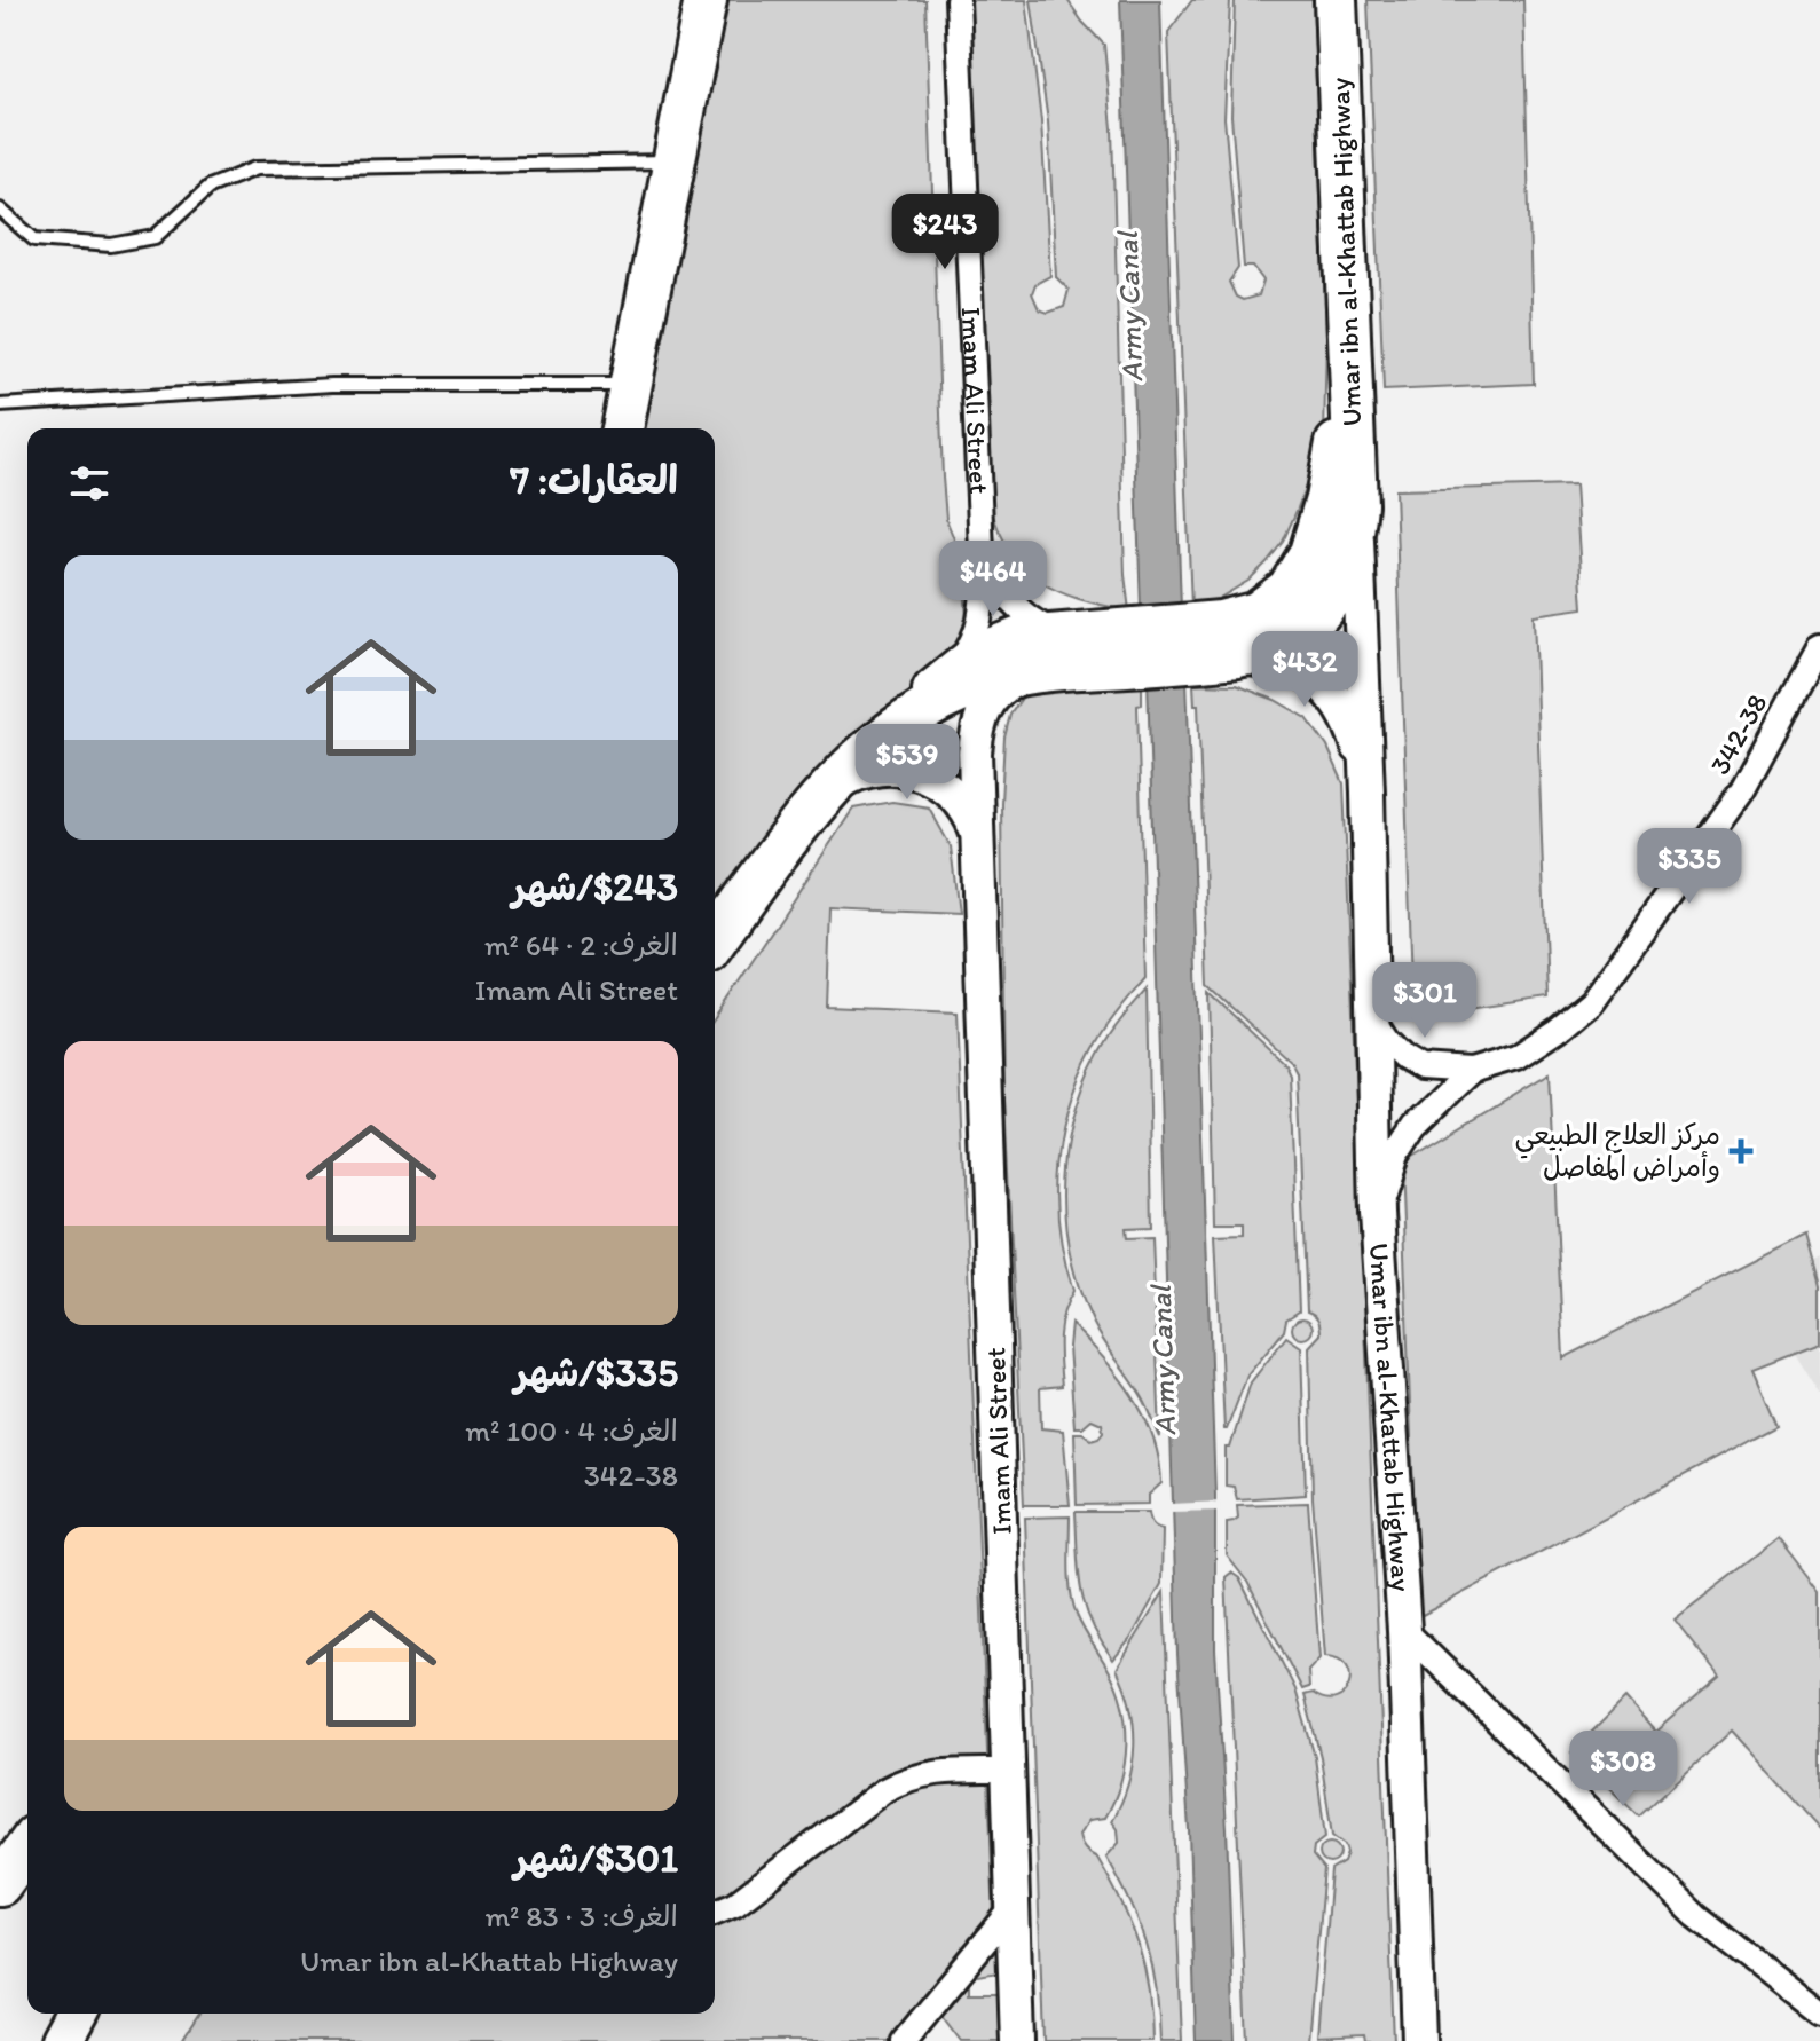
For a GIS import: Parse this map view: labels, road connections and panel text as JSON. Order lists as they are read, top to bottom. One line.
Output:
{"streets":{"highway":["Umar ibn al-Khattab Highway"],"main road":["Imam Ali Street"],"street":["342-38"]},"crossings":[["Umar ibn al-Khattab Highway","Imam Ali Street"]],"water":["Army Canal"],"places":{"health":["مركز العلاج الطبيعي وأمراض المفاصل"]},"page":{"price":["$243","$464","$432","$539","$335","$301","$308"],"heading":"العقارات: 7","list":[{"name":"$243/شهر","note":"الغرف: 2 · 64 m² · Imam Ali Street"},{"name":"$335/شهر","note":"الغرف: 4 · 100 m² · 342-38"},{"name":"$301/شهر","note":"الغرف: 3 · 83 m² · Umar ibn al-Khattab Highway"}]}}
